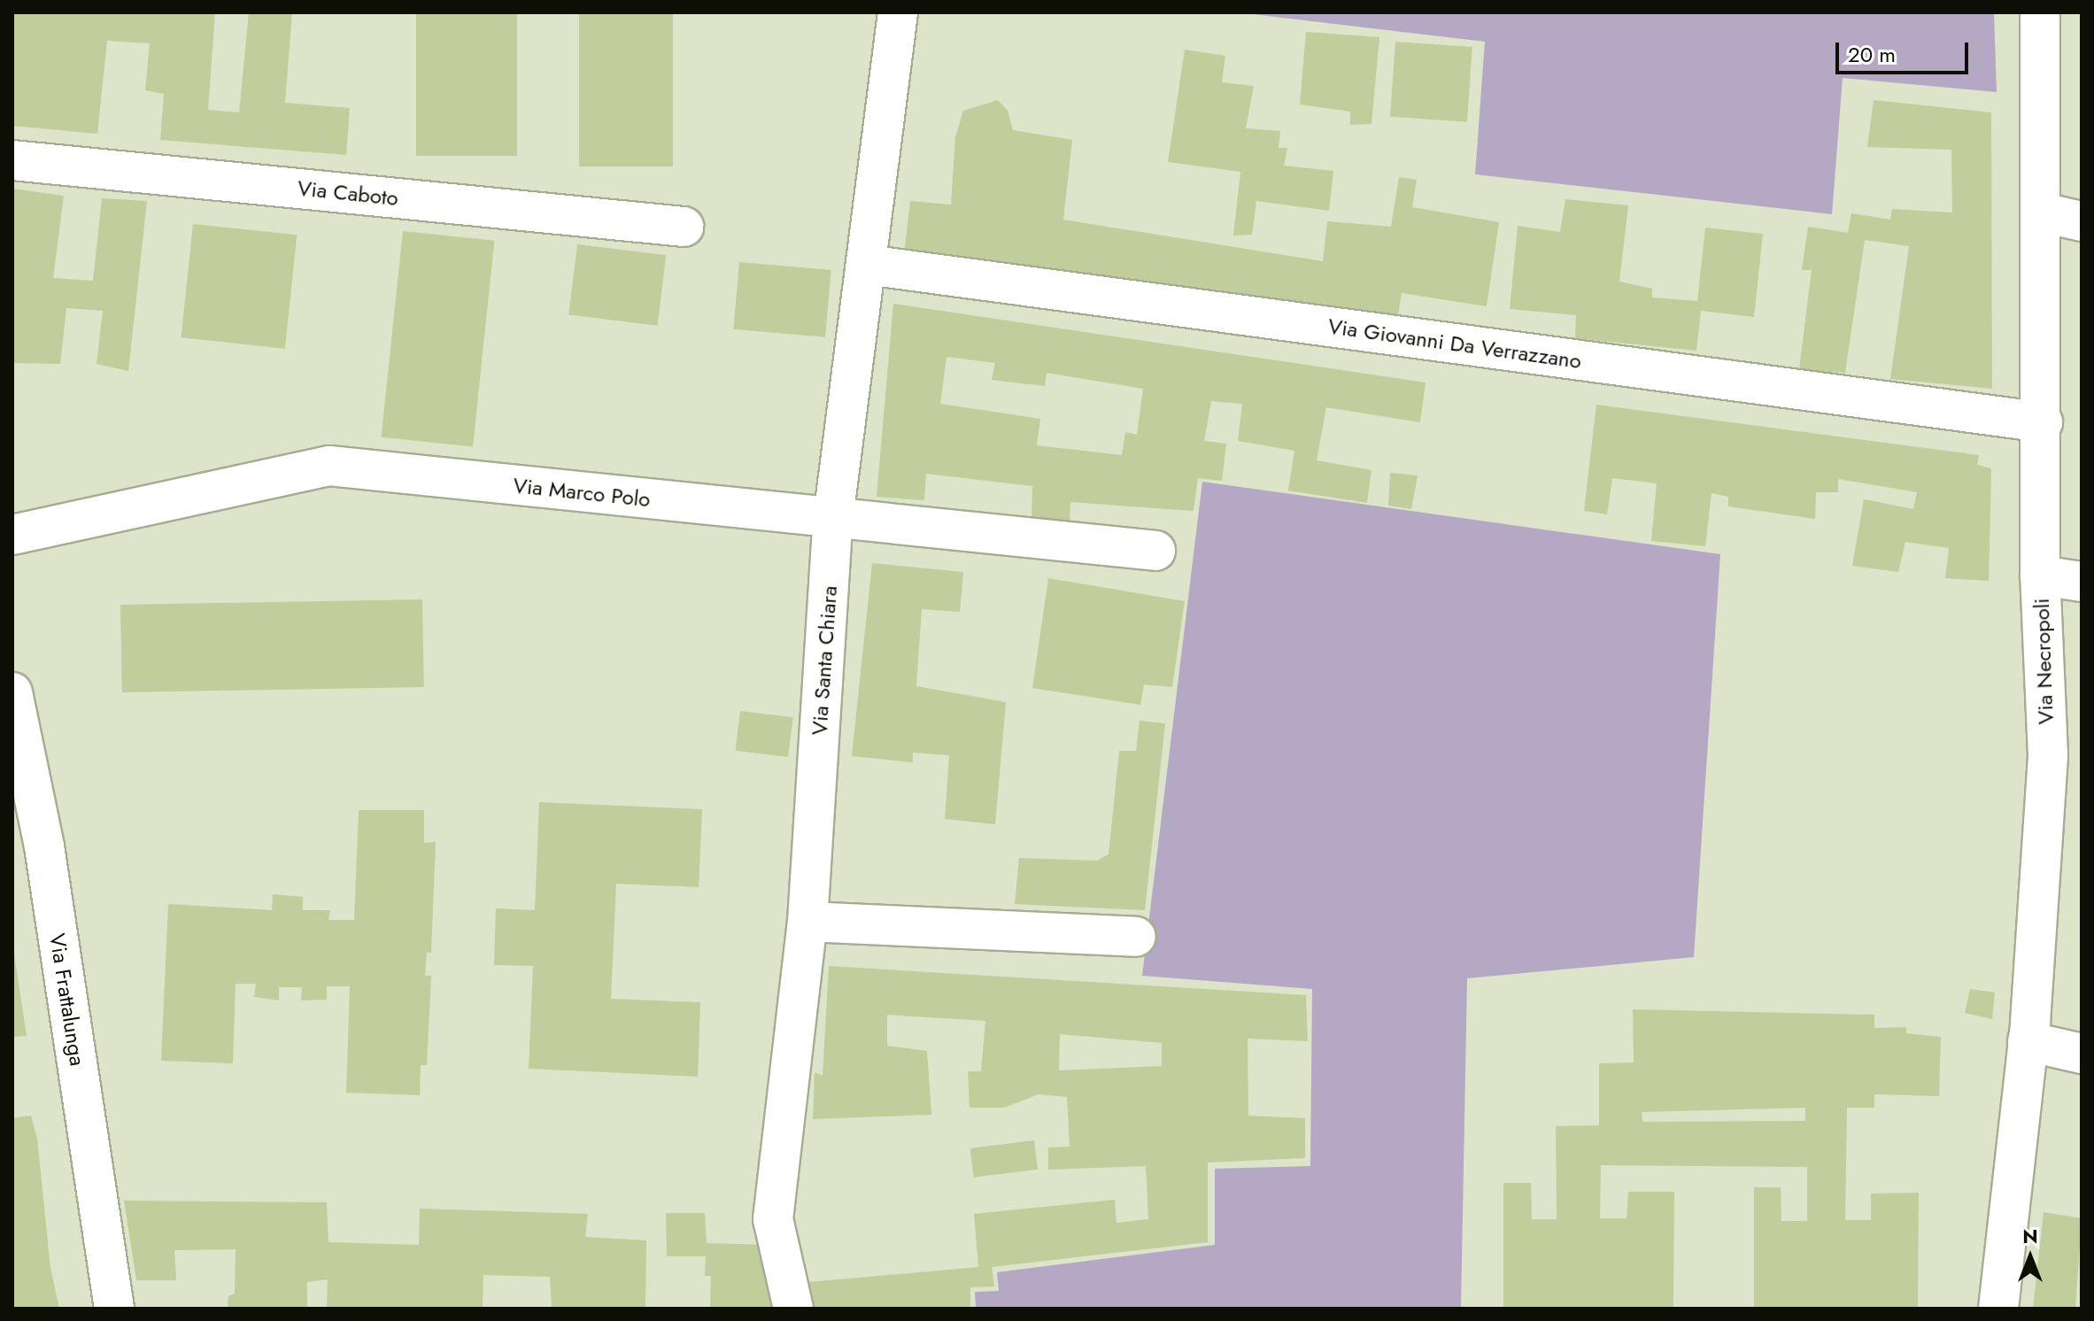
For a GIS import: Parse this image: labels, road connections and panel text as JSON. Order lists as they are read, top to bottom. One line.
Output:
{"streets":{"street":["Via Caboto","Via Giovanni Da Verrazzano","Via Marco Polo","Via Santa Chiara","Via Necropoli","Via Frattalunga"]},"crossings":[["Via Giovanni Da Verrazzano","Via Santa Chiara"],["Via Giovanni Da Verrazzano","Via Necropoli"],["Via Marco Polo","Via Santa Chiara"]],"scale_bar":"20 m","north":"top"}
